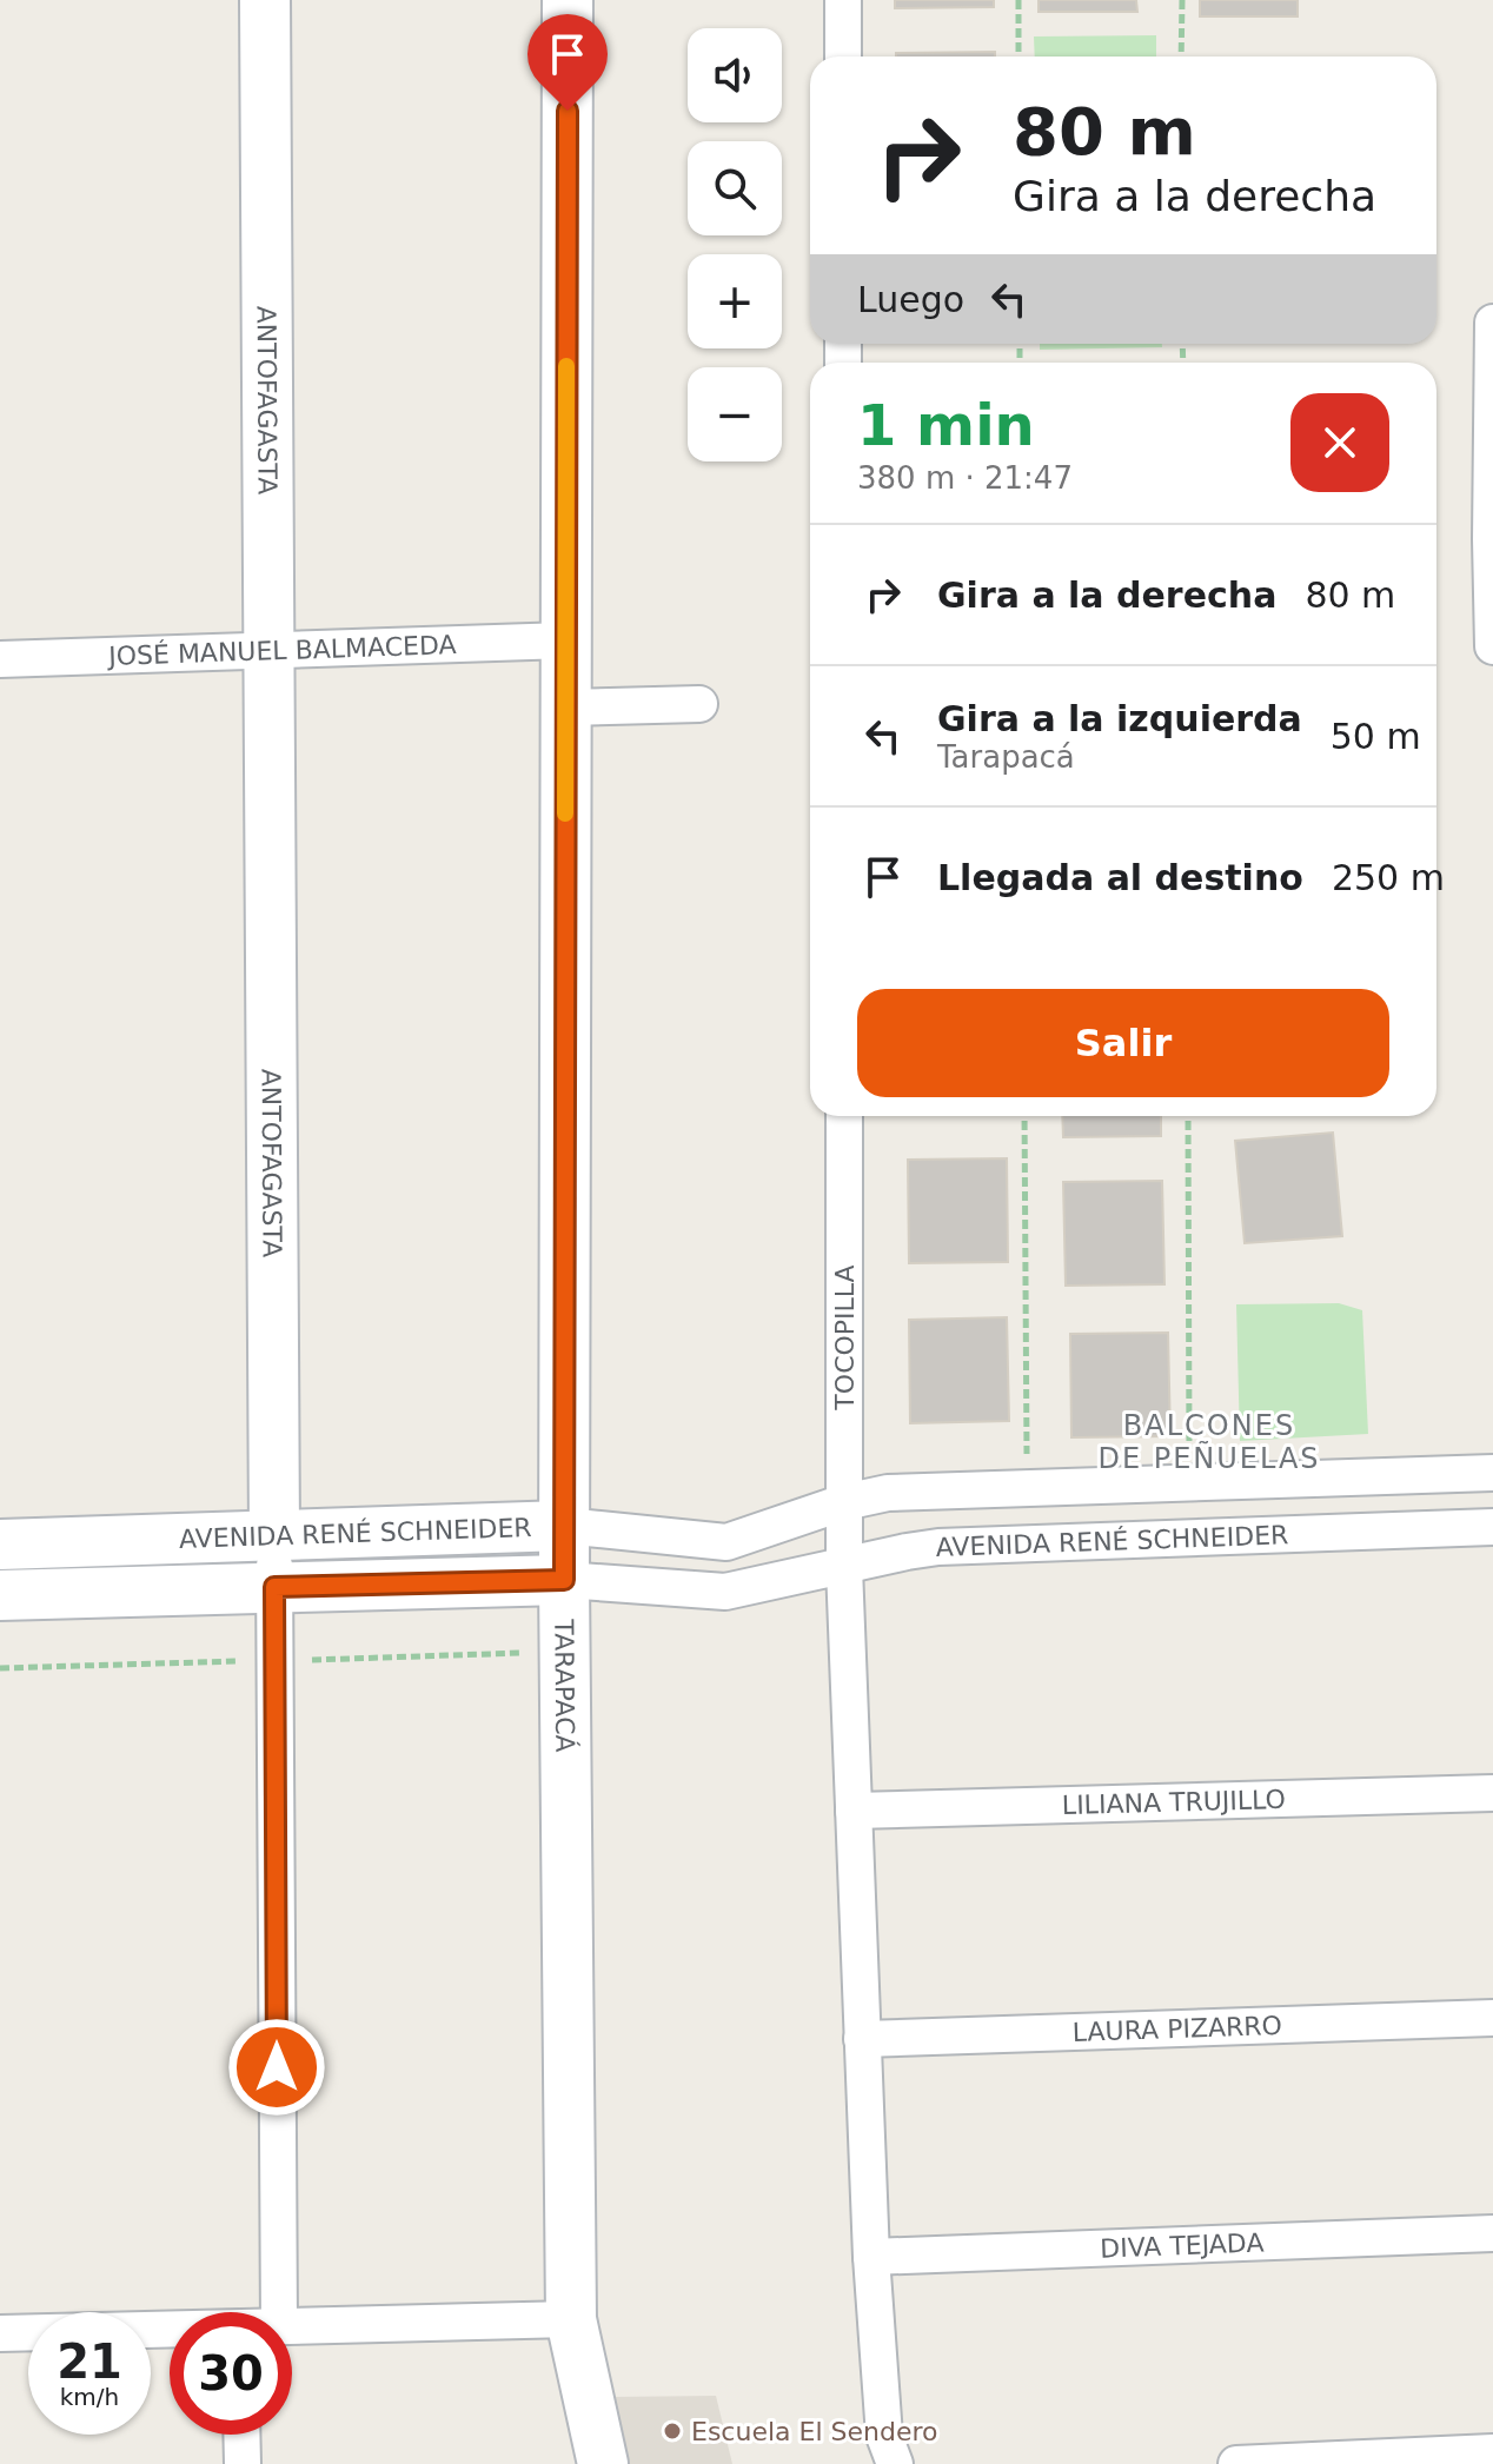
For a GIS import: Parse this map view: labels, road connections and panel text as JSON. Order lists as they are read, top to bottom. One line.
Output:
{"streets":{"main road":["ANTOFAGASTA","AVENIDA RENÉ SCHNEIDER","TARAPACÁ"],"street":["JOSÉ MANUEL BALMACEDA","TOCOPILLA","LILIANA TRUJILLO","LAURA PIZARRO","DIVA TEJADA"]},"crossings":[["ANTOFAGASTA","JOSÉ MANUEL BALMACEDA"],["ANTOFAGASTA","AVENIDA RENÉ SCHNEIDER"],["JOSÉ MANUEL BALMACEDA","TARAPACÁ"],["TOCOPILLA","AVENIDA RENÉ SCHNEIDER"],["TOCOPILLA","LILIANA TRUJILLO"],["TOCOPILLA","LAURA PIZARRO"],["TOCOPILLA","DIVA TEJADA"],["AVENIDA RENÉ SCHNEIDER","TARAPACÁ"]],"districts":["BALCONES DE PEÑUELAS"],"places":["Escuela El Sendero"],"page":{"map_buttons":["+","−"],"turn":["80 m","Gira a la derecha"],"then":"Luego","heading":["1 min","380 m · 21:47"],"list":[{"name":"Gira a la derecha","value":"80 m"},{"name":"Gira a la izquierda","note":"Tarapacá","value":"50 m"},{"name":"Llegada al destino","value":"250 m"}],"buttons":"Salir","speed":"21 km/h","limit":"30"}}
